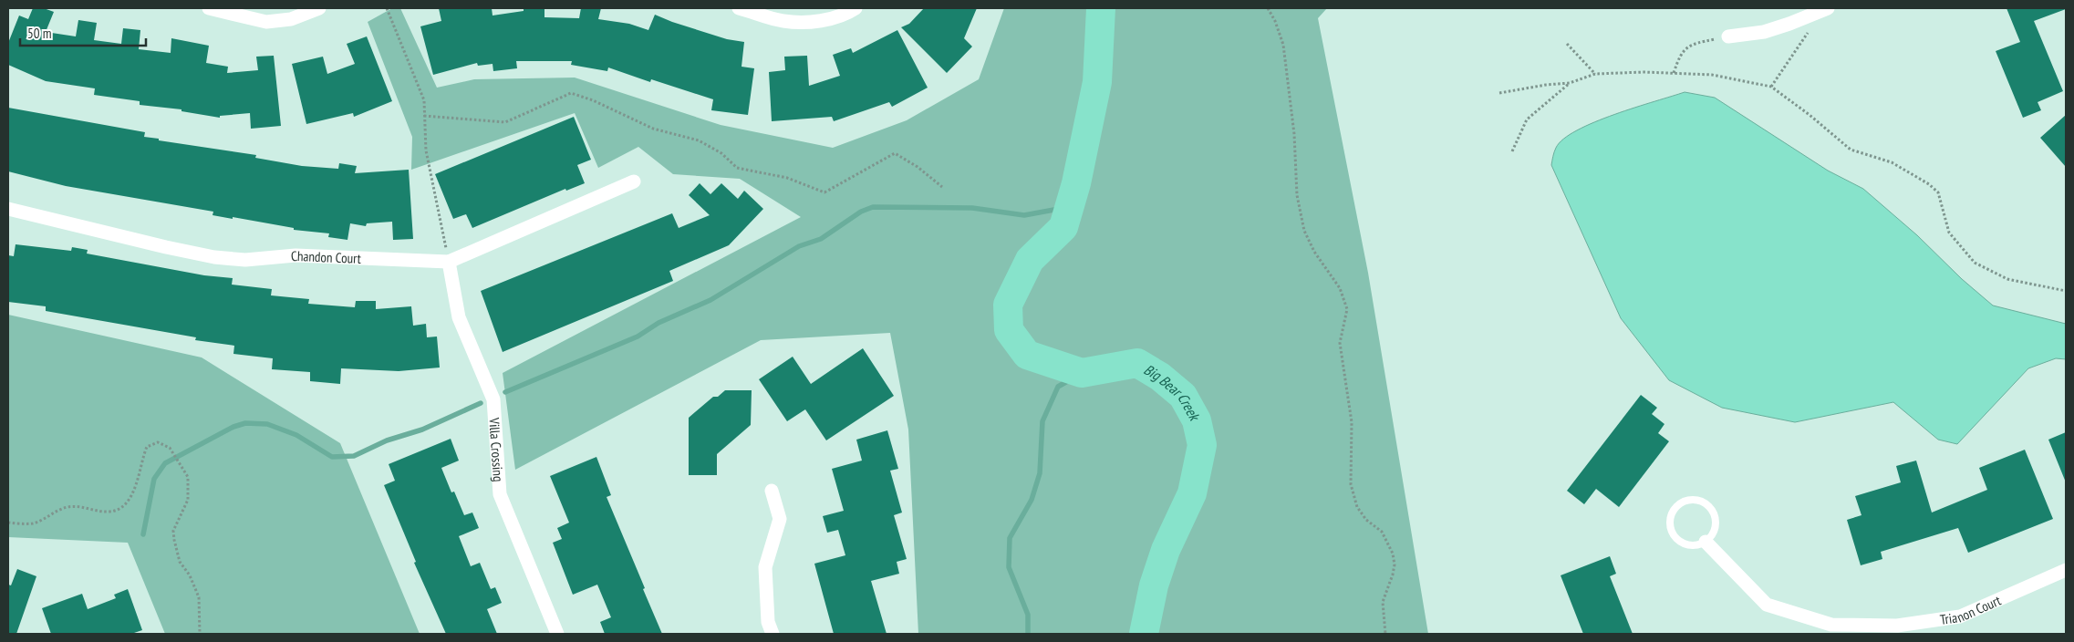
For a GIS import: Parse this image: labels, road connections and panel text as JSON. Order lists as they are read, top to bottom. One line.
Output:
{"streets":{"street":["Chandon Court","Villa Crossing","Trianon Court"]},"crossings":[["Chandon Court","Villa Crossing"]],"water":["Big Bear Creek"],"scale_bar":"50 m"}
